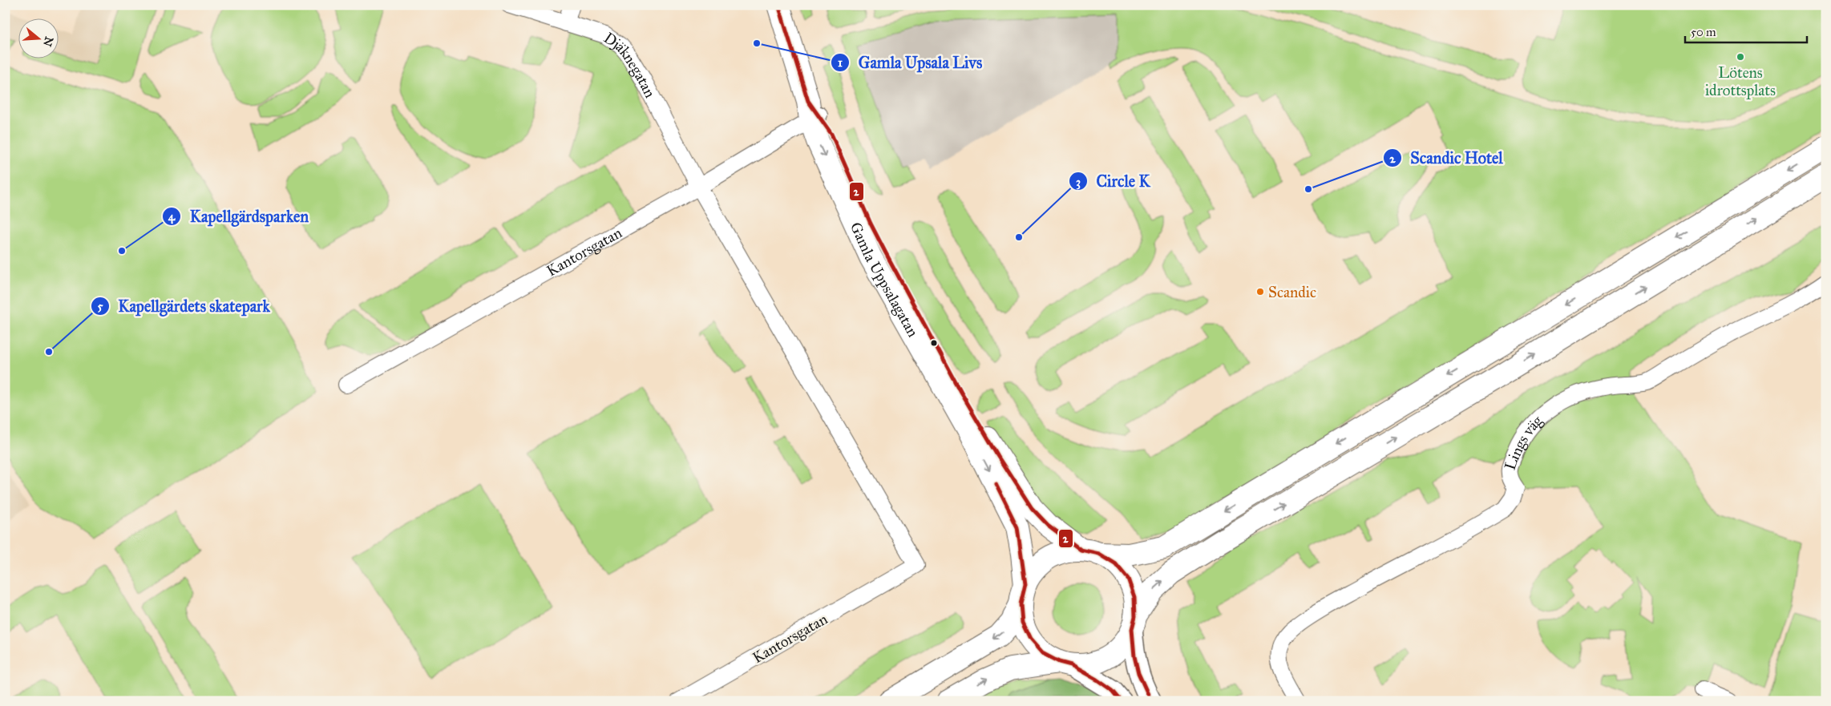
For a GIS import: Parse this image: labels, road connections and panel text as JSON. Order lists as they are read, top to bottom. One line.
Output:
{"streets":{"main road":["Gamla Uppsalagatan"],"street":["Djäknegatan","Kantorsgatan","Lings väg"]},"crossings":[["Djäknegatan","Kantorsgatan"],["Kantorsgatan","Gamla Uppsalagatan"]],"places":["Gamla Upsala Livs","Lötens idrottsplats","Scandic Hotel","Circle K","Kapellgärdsparken","Scandic","Kapellgärdets skatepark"],"lines":["transit line 2"],"scale_bar":"50 m","north":"right"}
